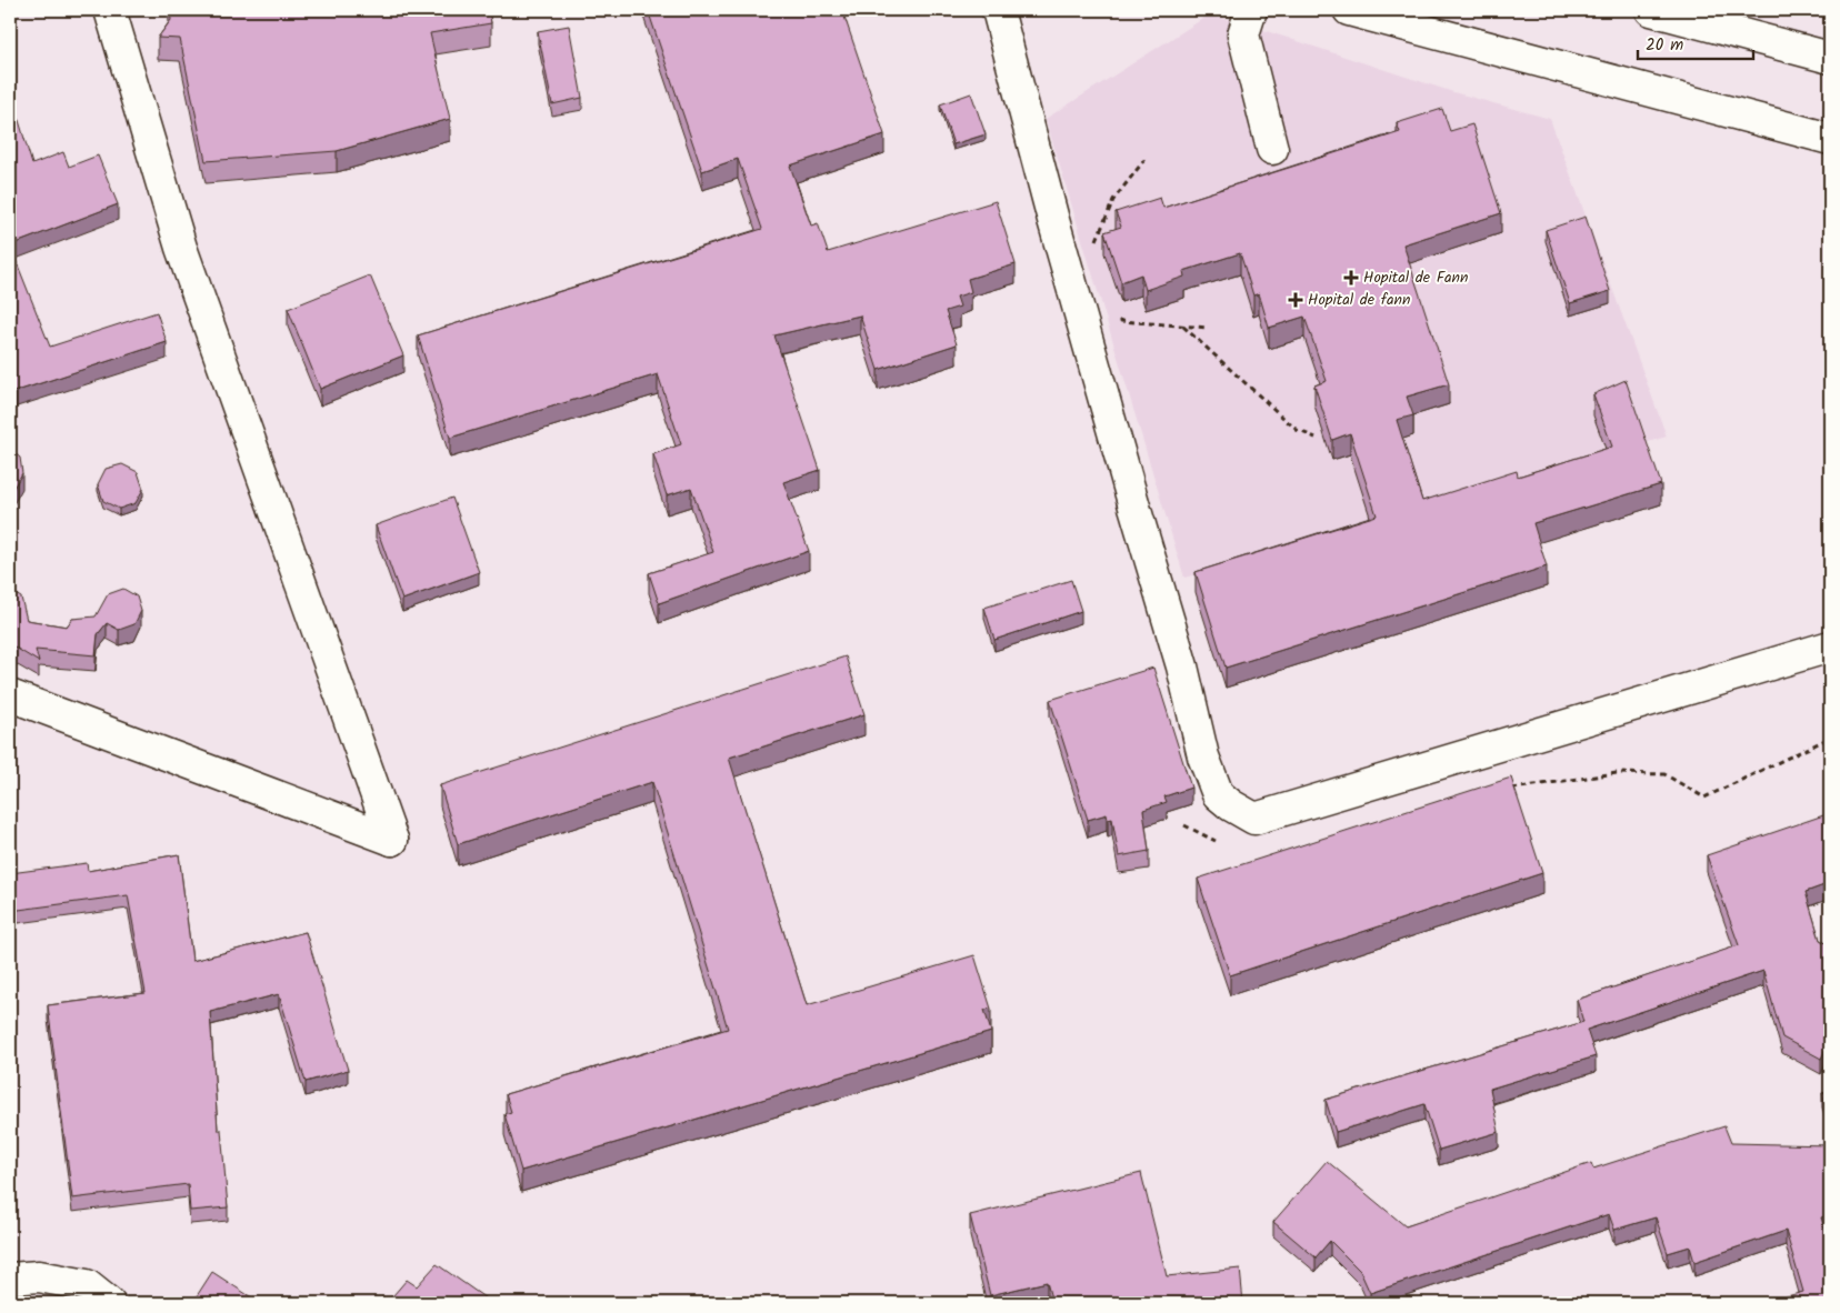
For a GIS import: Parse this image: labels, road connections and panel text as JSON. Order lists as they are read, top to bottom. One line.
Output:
{"places":{"health":["Hopital de Fann","Hopital de fann"]},"scale_bar":"20 m"}
